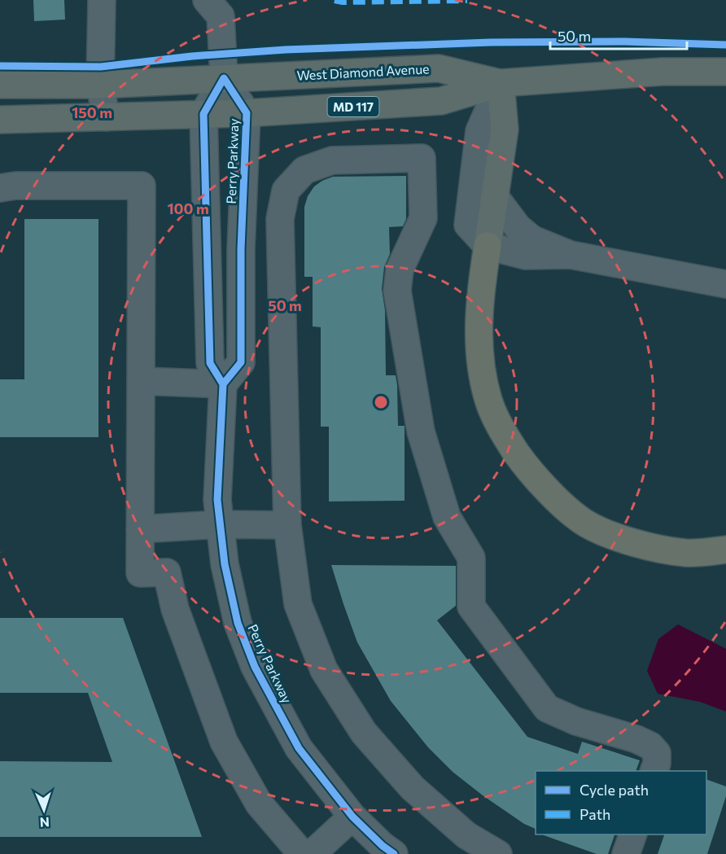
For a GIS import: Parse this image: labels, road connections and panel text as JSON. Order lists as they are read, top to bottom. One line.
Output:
{"streets":{"main road":["West Diamond Avenue","MD 117"],"street":["Perry Parkway"]},"crossings":[["West Diamond Avenue","Perry Parkway"]],"legend":["Cycle path","Path"],"scale_bar":"50 m","north":"bottom","rings":["150 m","100 m","50 m"]}
